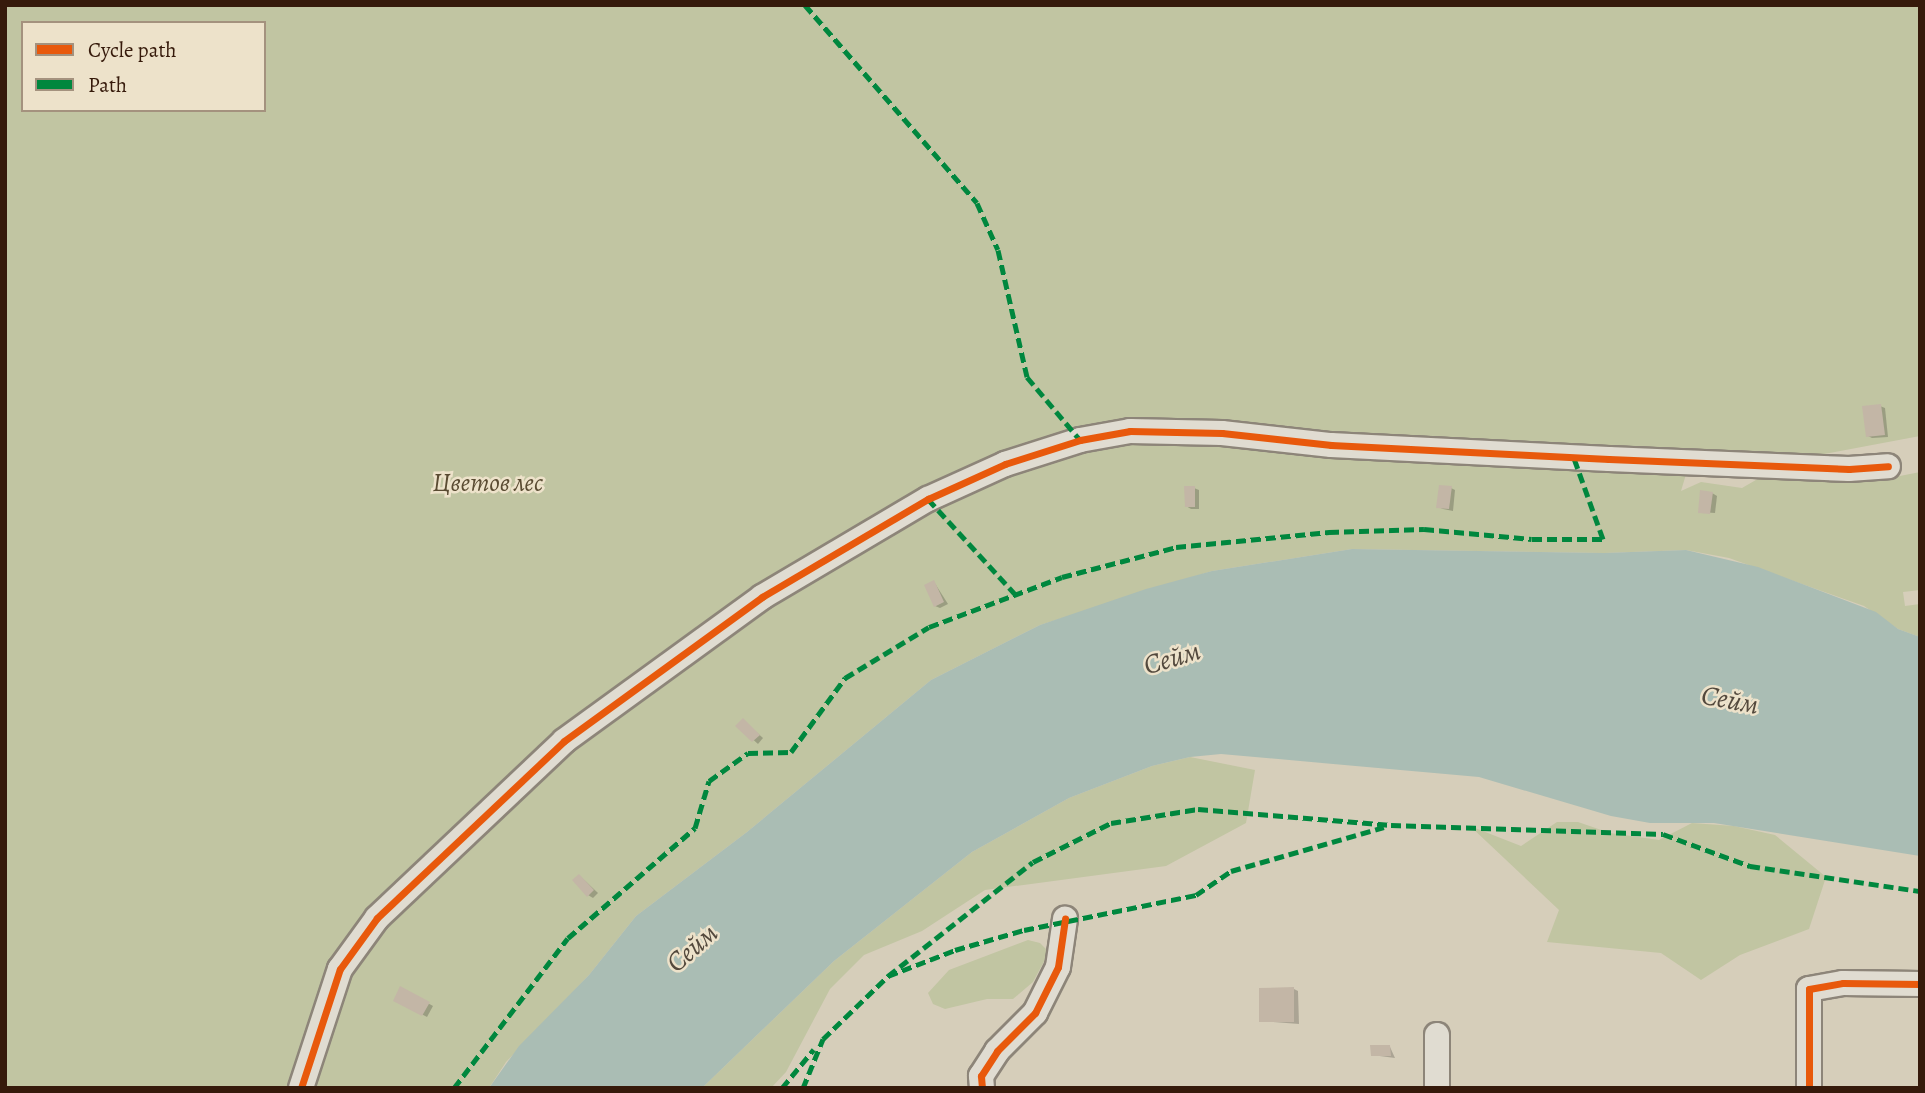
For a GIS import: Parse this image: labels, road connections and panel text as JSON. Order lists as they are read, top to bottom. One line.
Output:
{"water":["Сейм"],"parks":["Цветов лес"],"legend":["Cycle path","Path"]}
